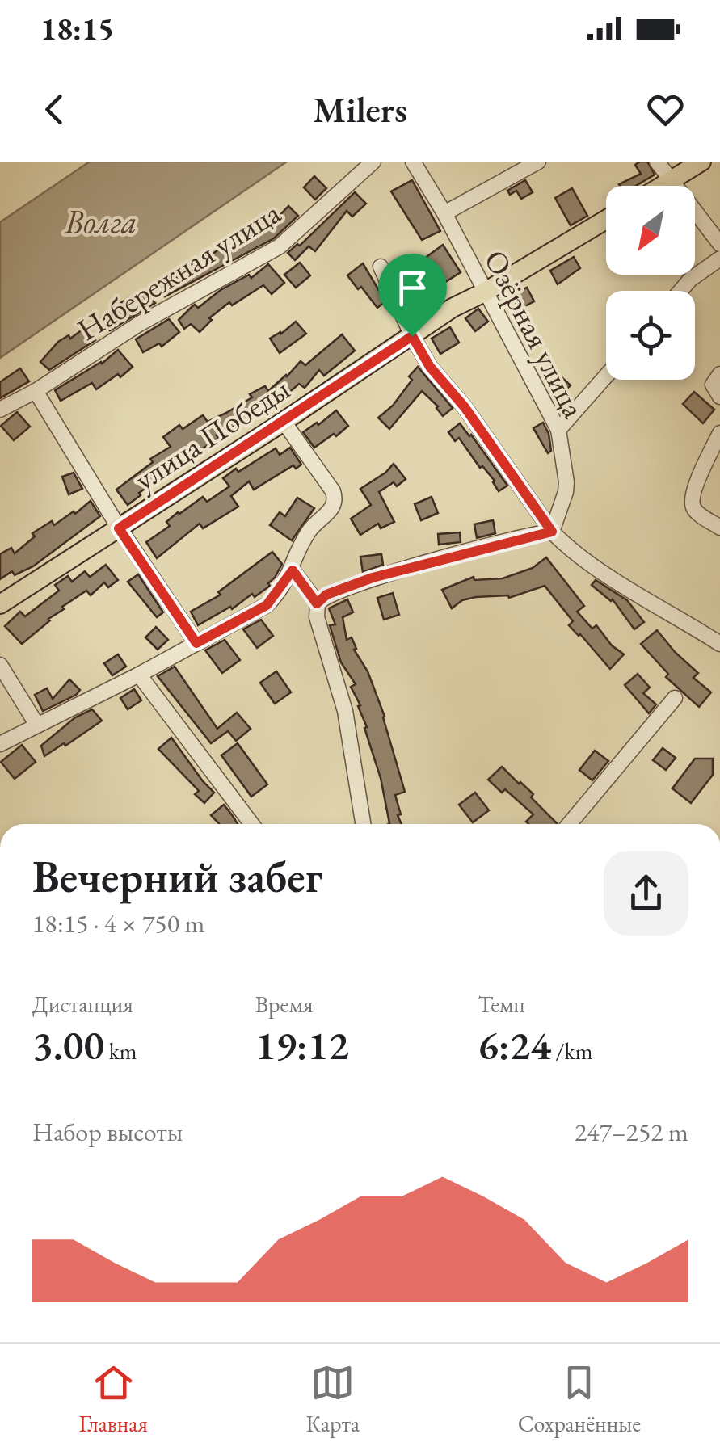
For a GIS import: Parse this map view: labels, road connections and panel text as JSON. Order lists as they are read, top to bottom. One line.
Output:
{"streets":{"main road":["улица Победы"],"street":["Набережная улица","Озёрная улица"]},"crossings":[["Озёрная улица","улица Победы"]],"water":["Волга"],"north":"bottom left","page":{"status":"18:15","header":"Milers","heading":["Вечерний забег","18:15 · 4 × 750 m"],"stats":[["Дистанция","3.00 km"],["Время","19:12"],["Темп","6:24 /km"]],"chart":["Набор высоты","247–252 m"],"tabs":["Главная","Карта","Сохранённые"]}}
